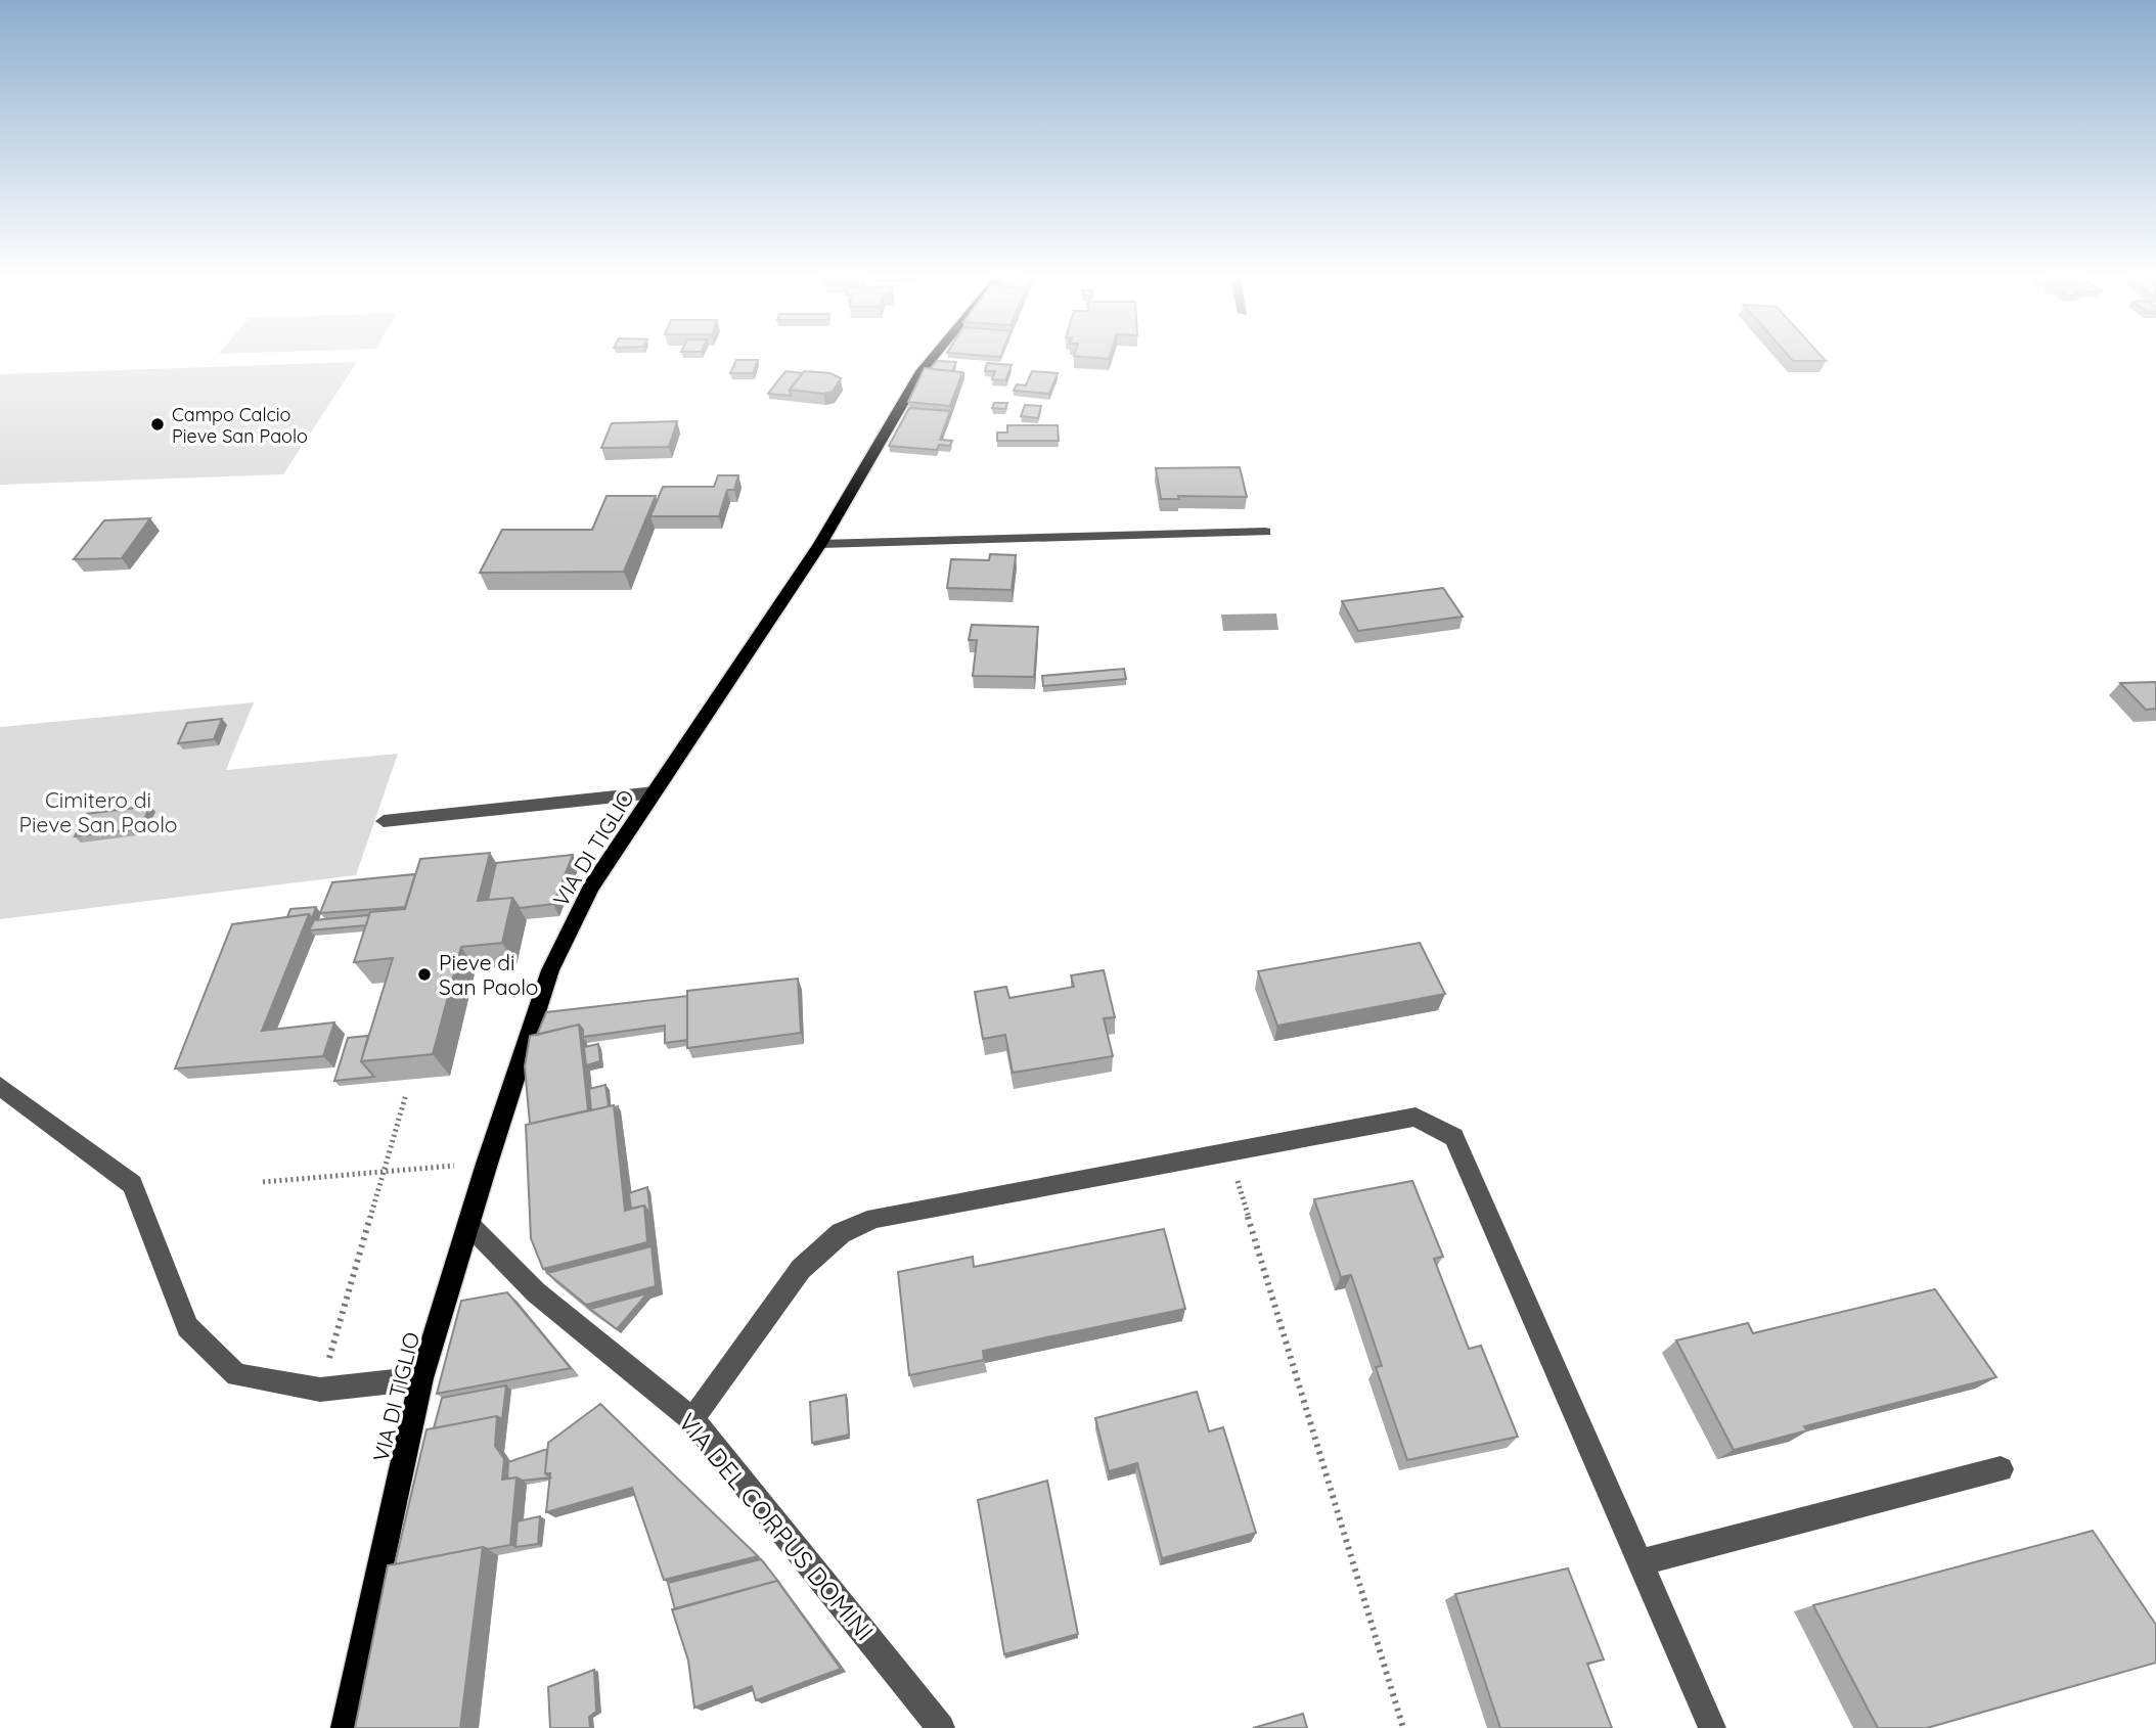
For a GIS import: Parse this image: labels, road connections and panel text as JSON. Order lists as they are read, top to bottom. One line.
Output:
{"streets":{"main road":["VIA DI TIGLIO"],"street":["VIA DEL CORPUS DOMINI"]},"crossings":[["VIA DI TIGLIO","VIA DEL CORPUS DOMINI"]],"parks":["Cimitero di Pieve San Paolo"],"places":["Campo Calcio Pieve San Paolo","Pieve di San Paolo"]}
